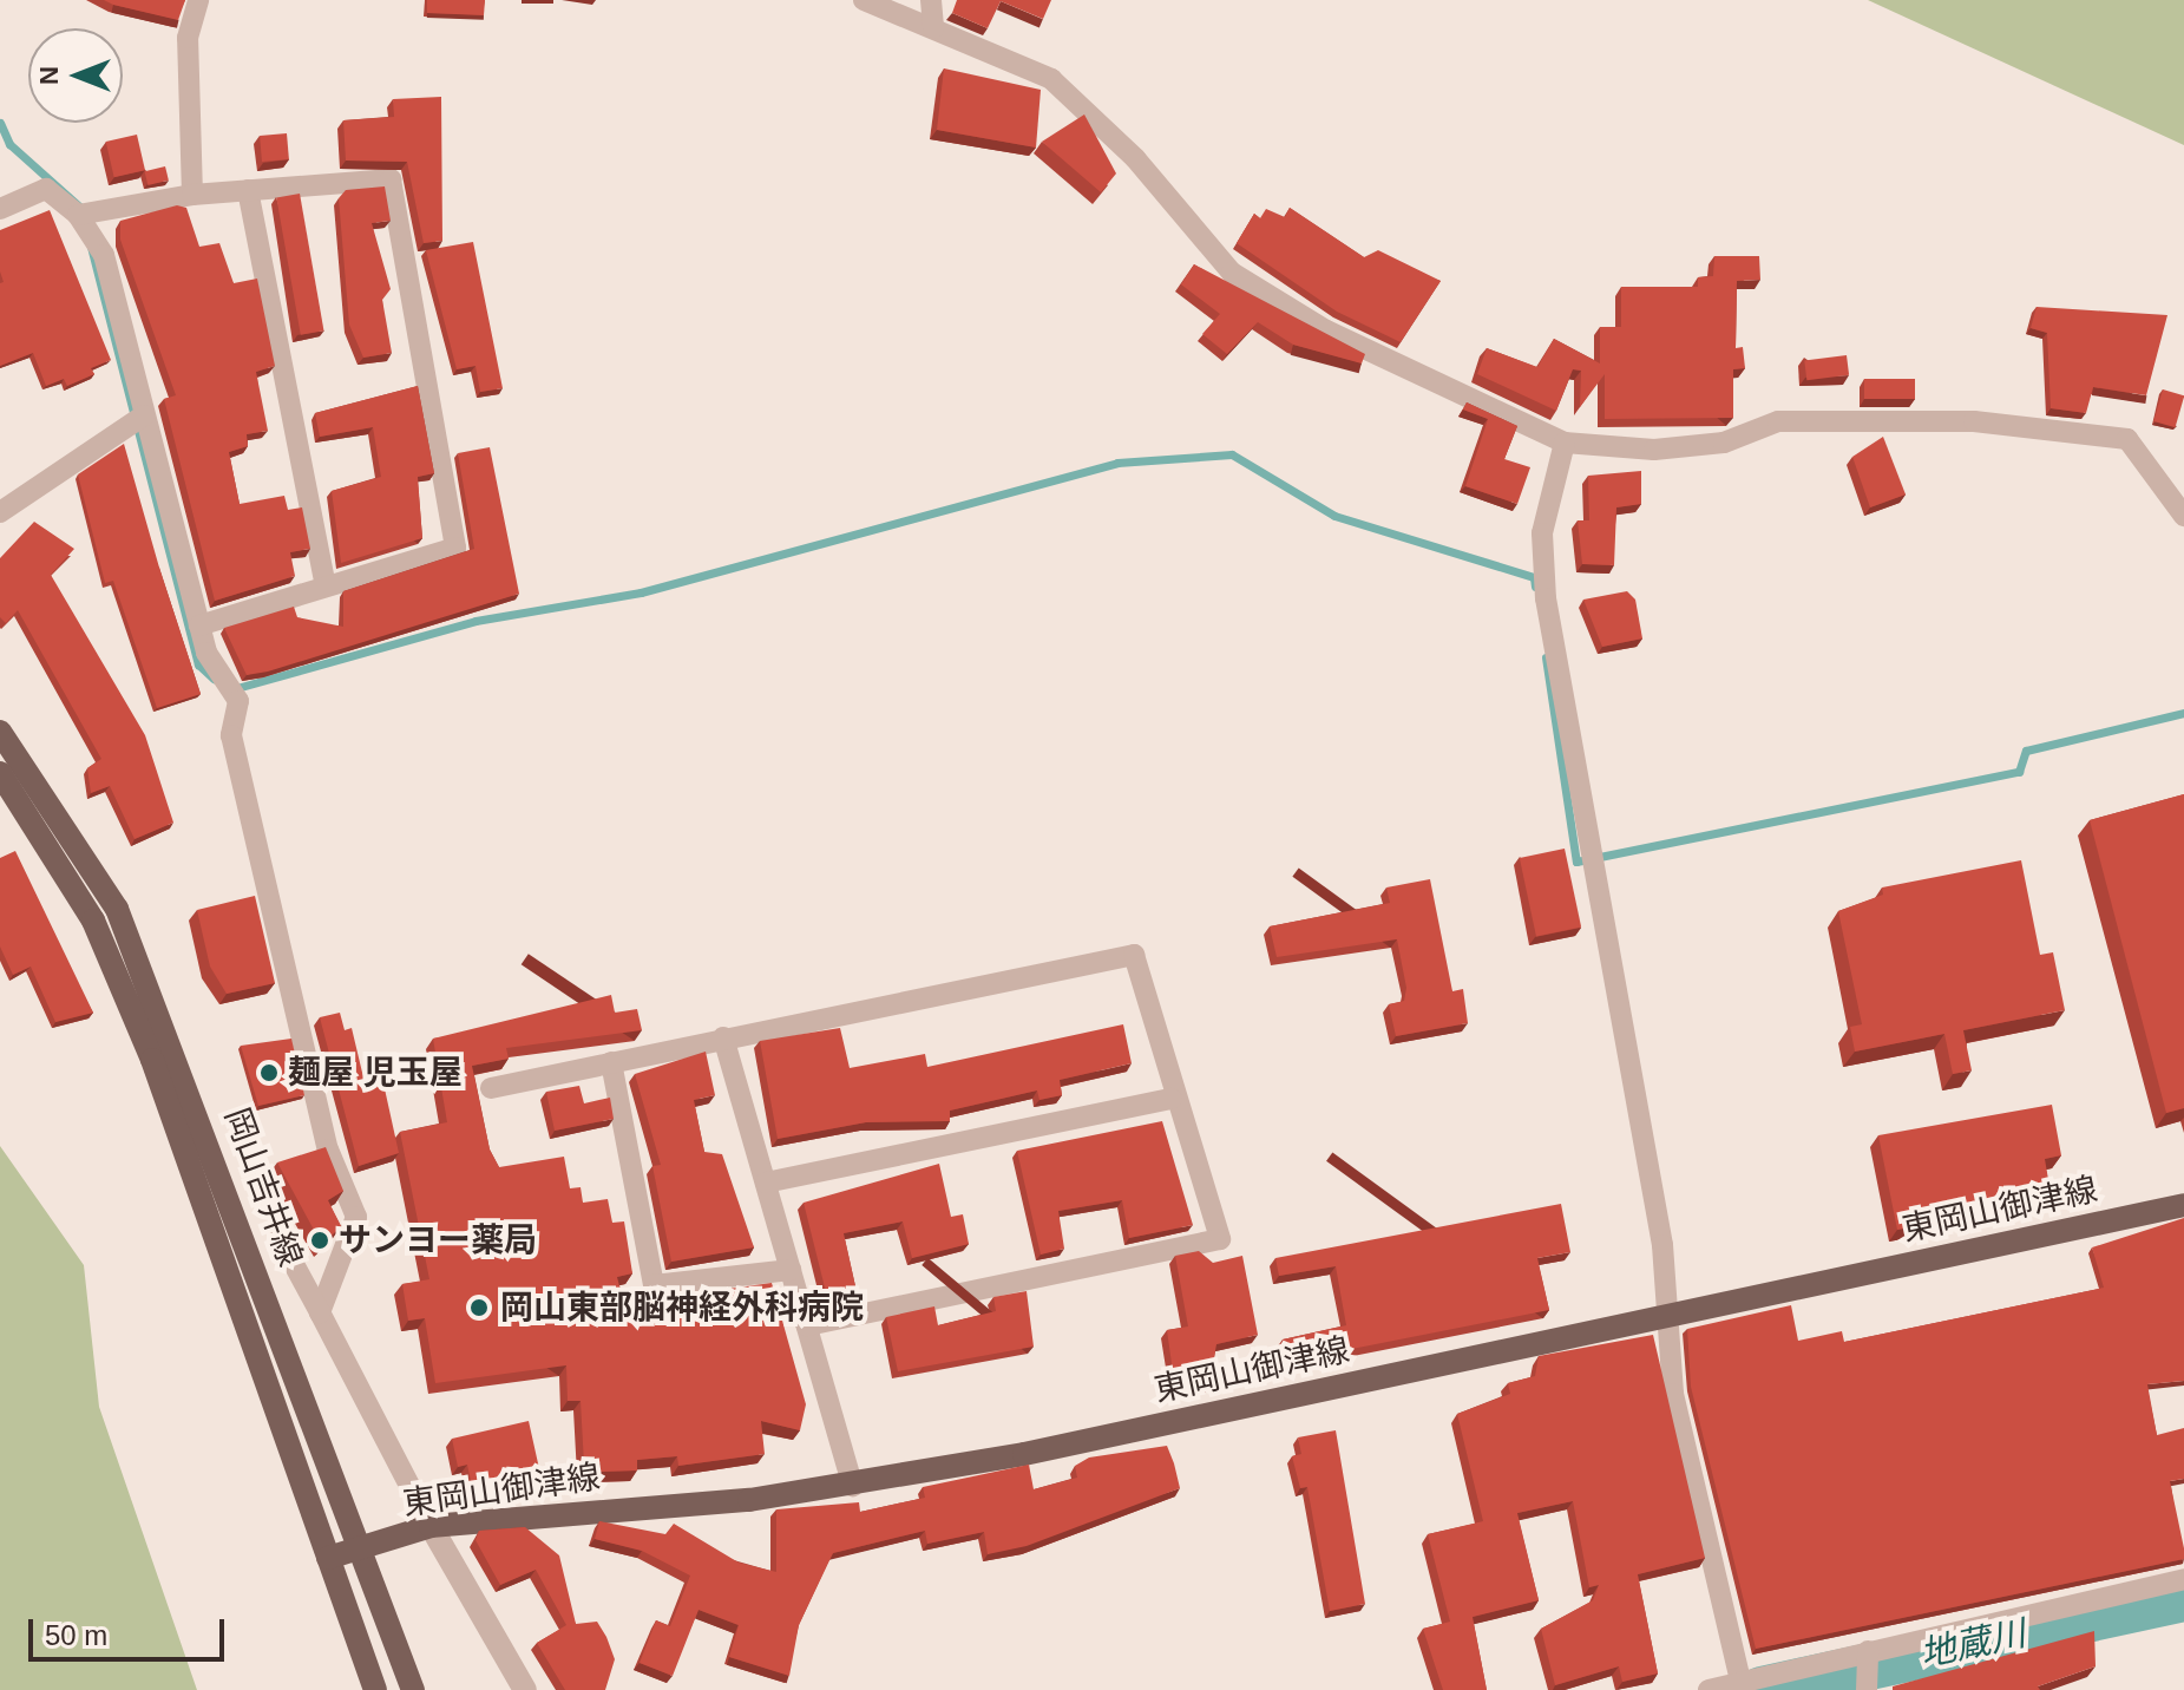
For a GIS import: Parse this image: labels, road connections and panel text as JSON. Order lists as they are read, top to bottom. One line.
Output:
{"streets":{"main road":["岡山吉井線","東岡山御津線"]},"crossings":[["岡山吉井線","東岡山御津線"]],"water":["地蔵川"],"places":["麺屋 児玉屋","サンヨー薬局","岡山東部脳神経外科病院"],"scale_bar":"50 m","north":"left"}
